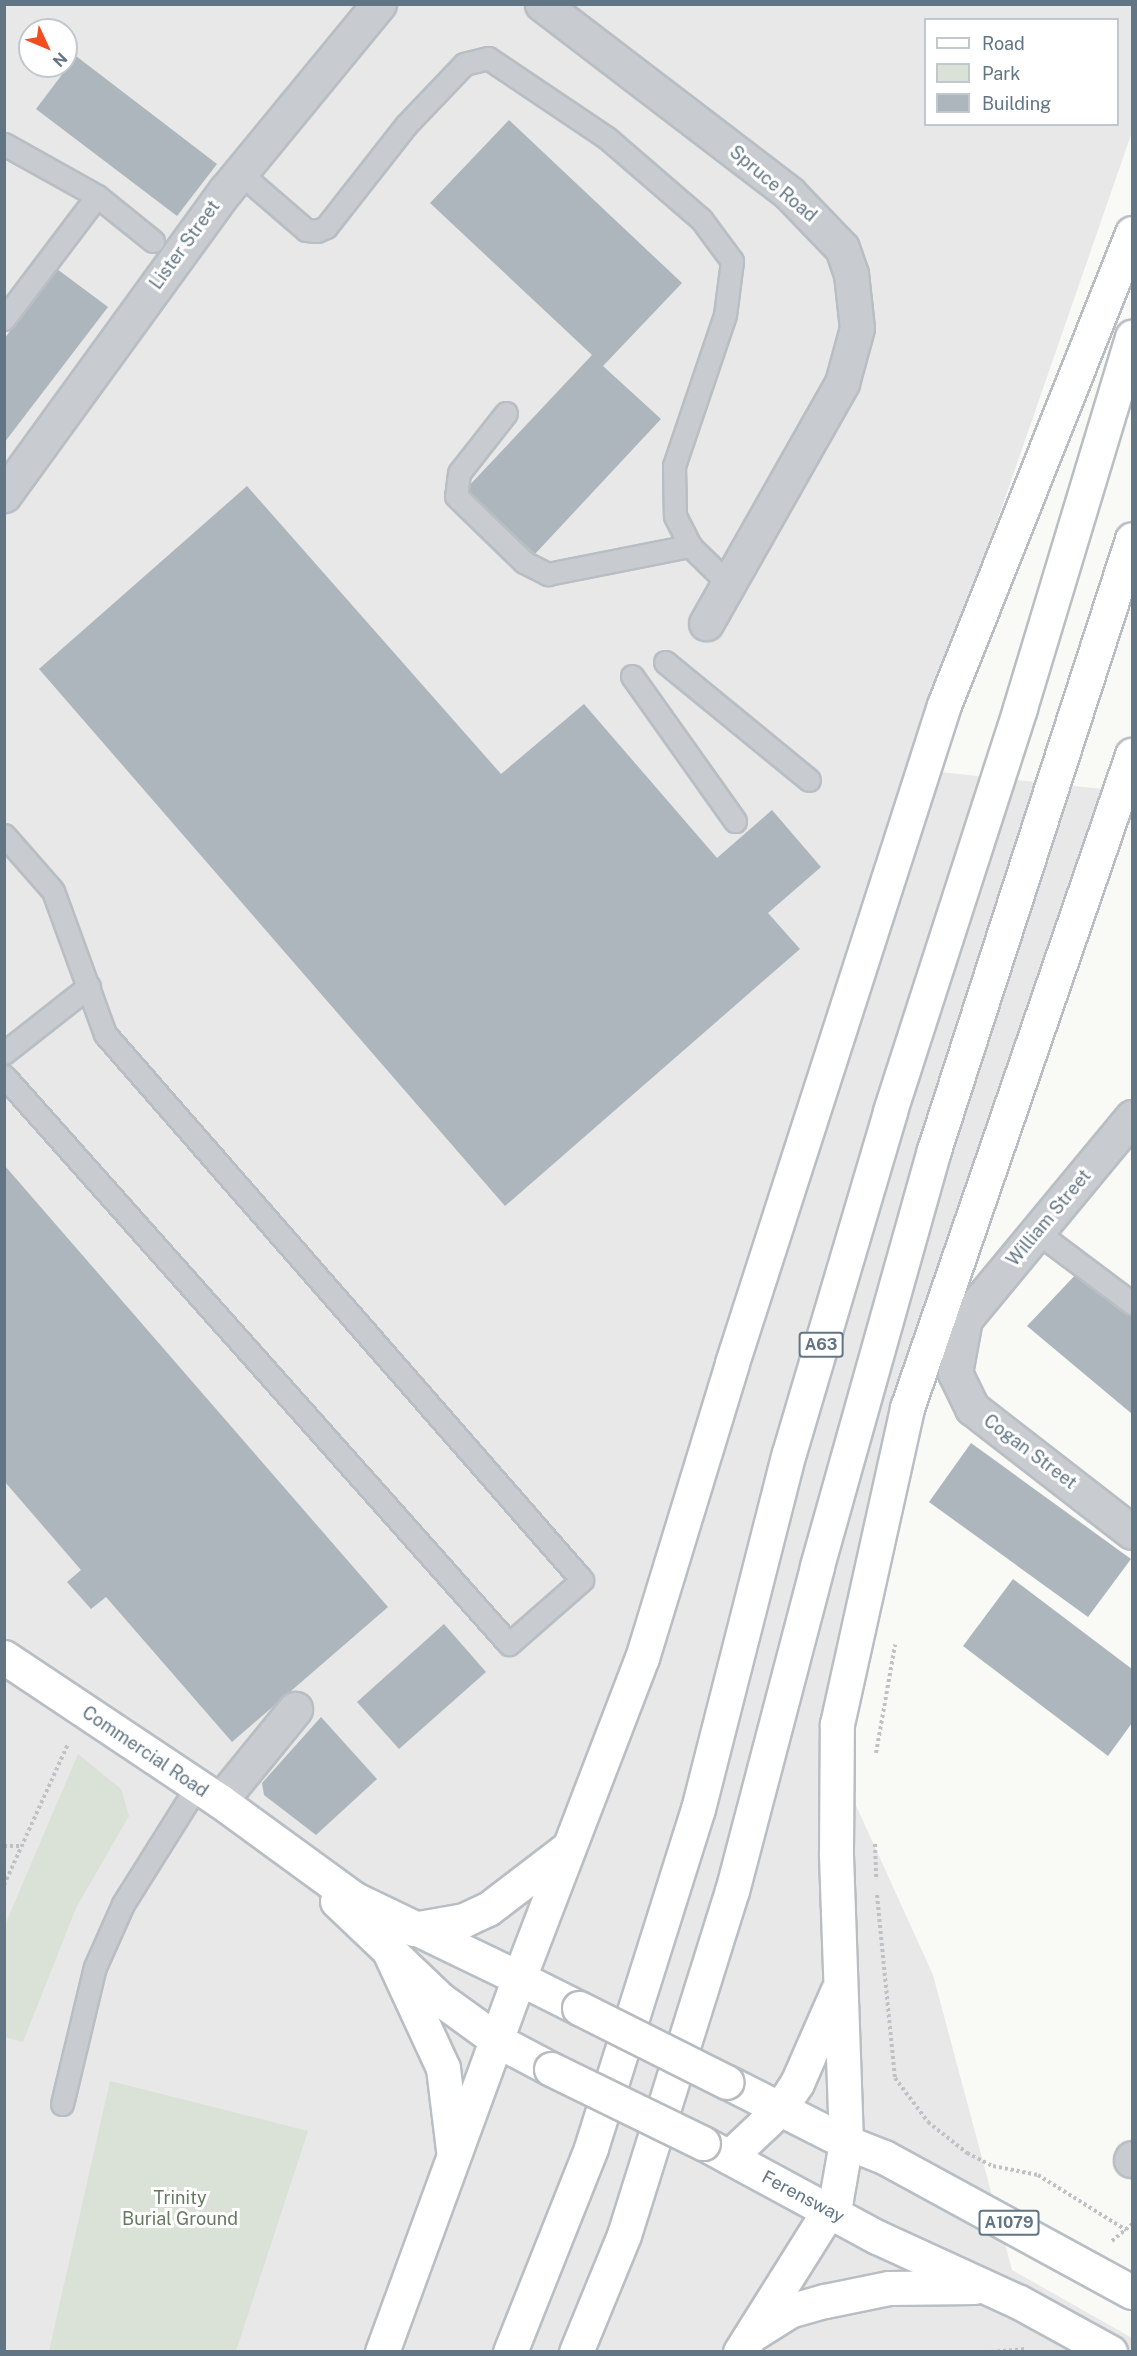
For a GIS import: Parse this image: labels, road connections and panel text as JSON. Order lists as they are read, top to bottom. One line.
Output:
{"streets":{"main road":["A63","Commercial Road","Ferensway","A1079"],"street":["Spruce Road","Lister Street","William Street","Cogan Street"]},"crossings":[["William Street","Cogan Street"],["Commercial Road","Ferensway"],["Commercial Road","A1079"]],"parks":["Trinity Burial Ground"],"legend":["Road","Park","Building"],"north":"bottom right"}
